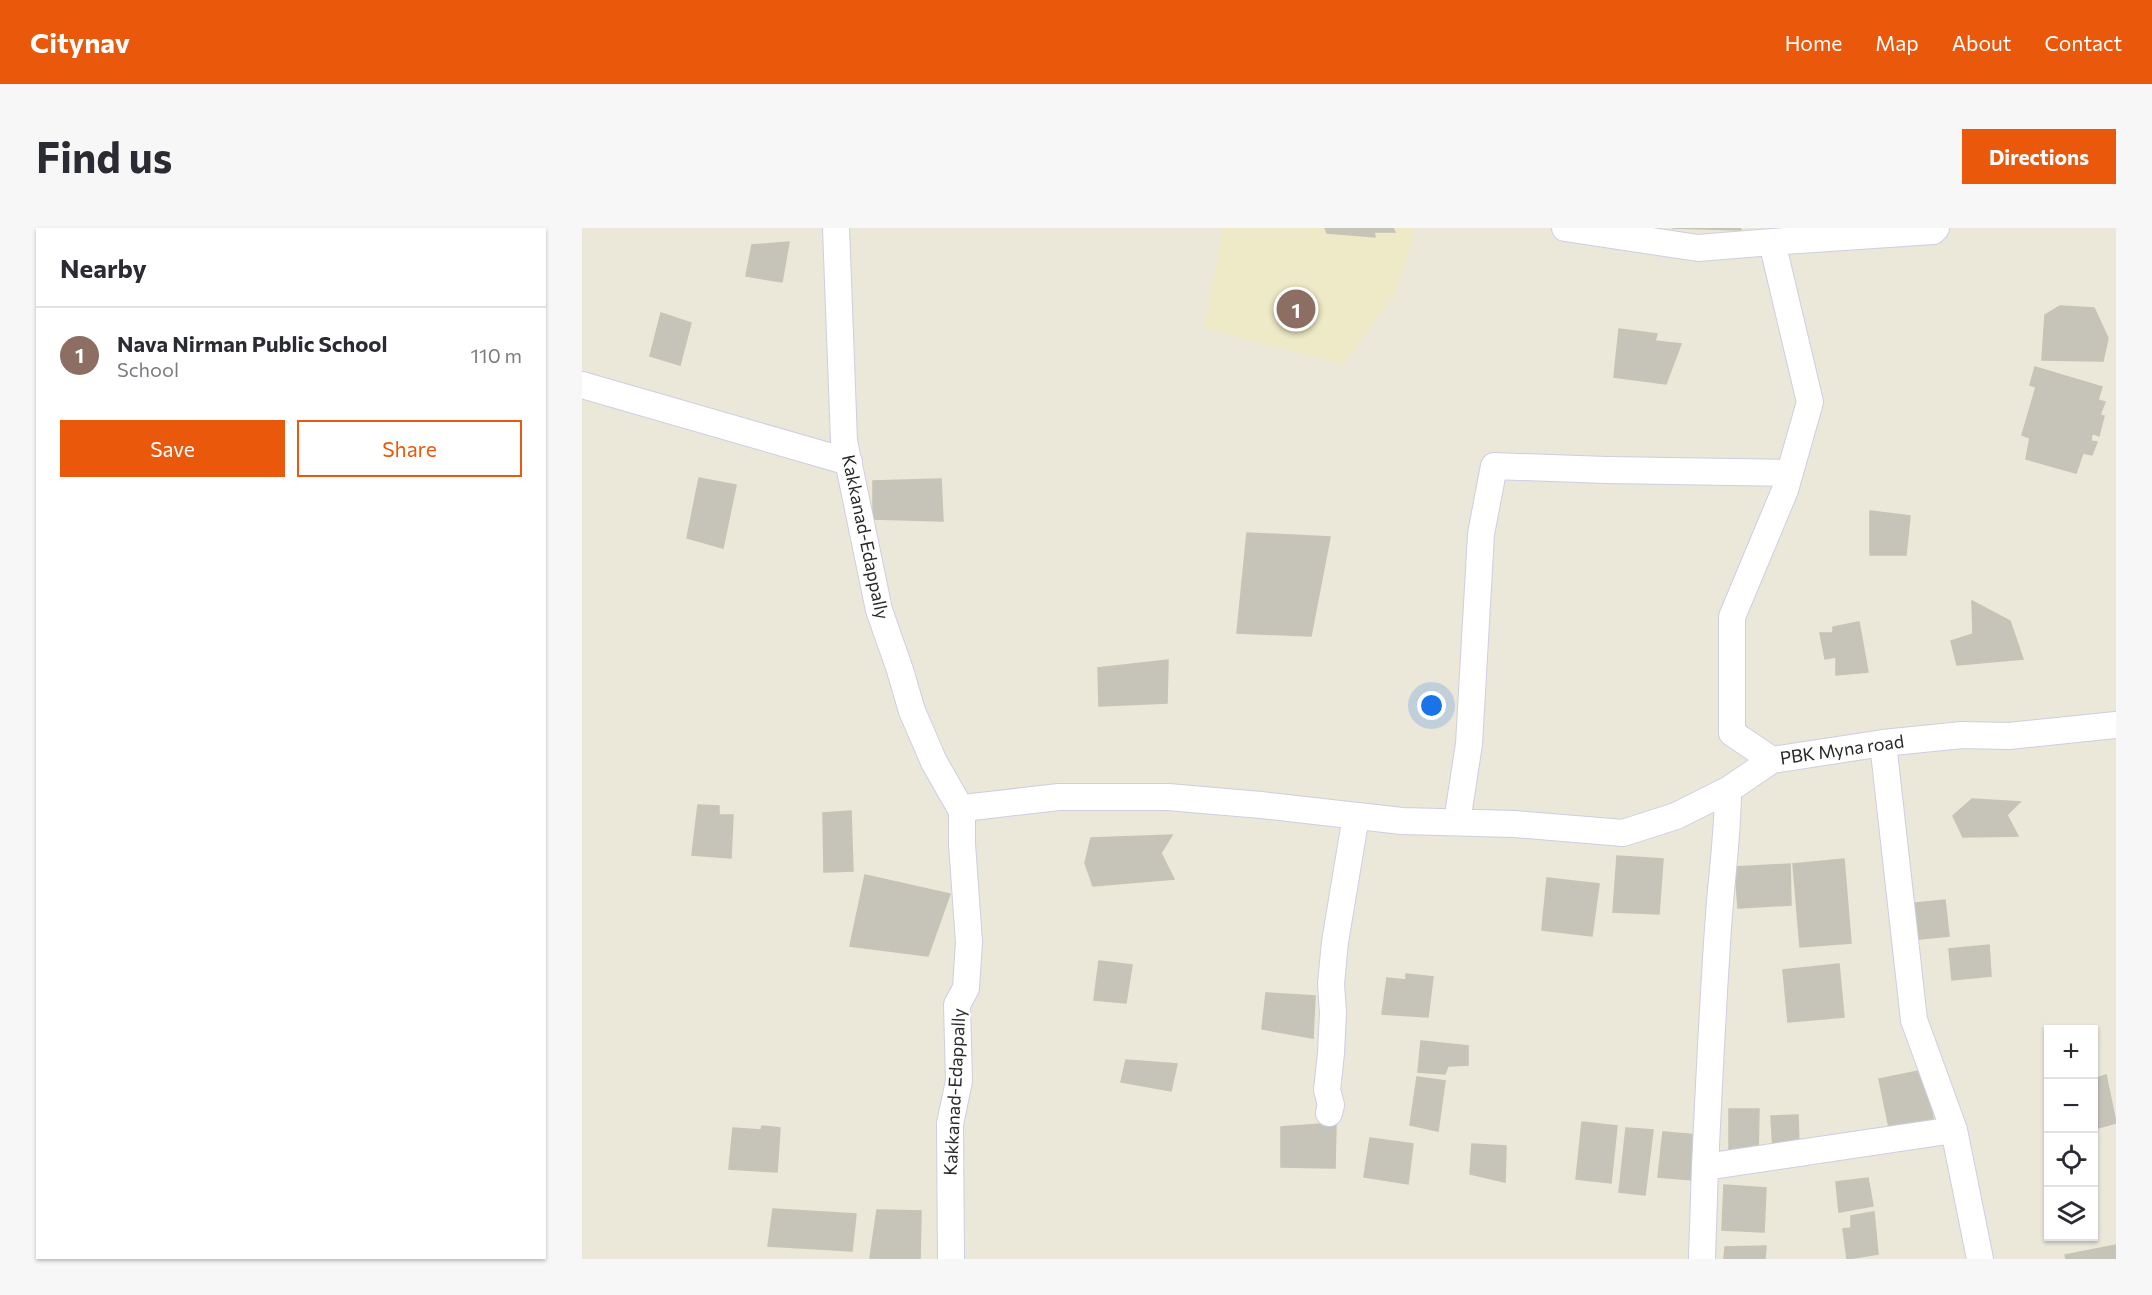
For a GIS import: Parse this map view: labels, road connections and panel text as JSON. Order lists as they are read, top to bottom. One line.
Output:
{"streets":{"street":["Kakkanad-Edappally","PBK Myna road"]},"crossings":[["Kakkanad-Edappally","PBK Myna road"]],"page":{"header":"Citynav","nav":["Home","Map","About","Contact"],"buttons":["Directions",["Save","Share"]],"title":"Find us","heading":"Nearby","pins":"1","list":[{"mark":"1","name":"Nava Nirman Public School","note":"School","value":"110 m"}],"map_buttons":["+","−"]}}
